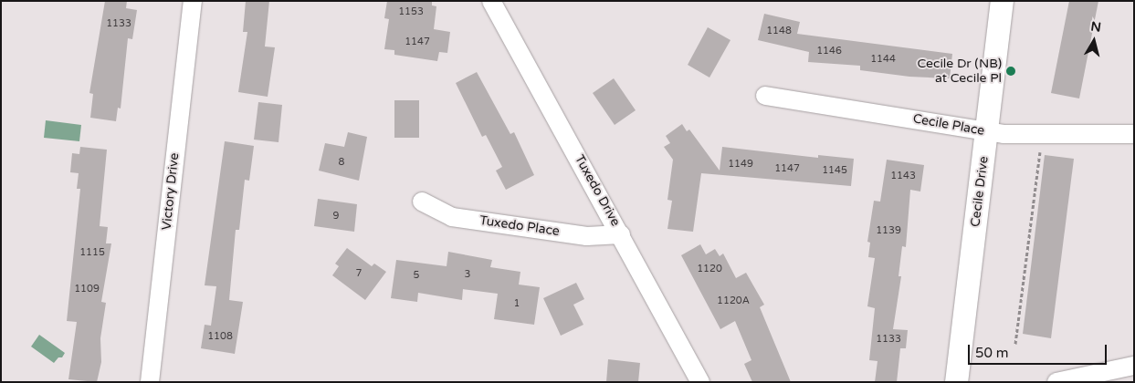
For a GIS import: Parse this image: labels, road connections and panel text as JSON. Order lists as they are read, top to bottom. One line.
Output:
{"streets":{"street":["Cecile Place","Tuxedo Drive","Victory Drive","Cecile Drive","Tuxedo Place"]},"crossings":[["Cecile Place","Cecile Drive"],["Tuxedo Drive","Tuxedo Place"]],"places":["Cecile Dr (NB) at Cecile Pl"],"house_numbers":["1153","1133","1148","1147","1146","1144","8","1149","1147","1145","1143","9","1139","1115","1120","7","3","5","1109","1120A","1","1108","1133"],"scale_bar":"50 m","north":"top"}
